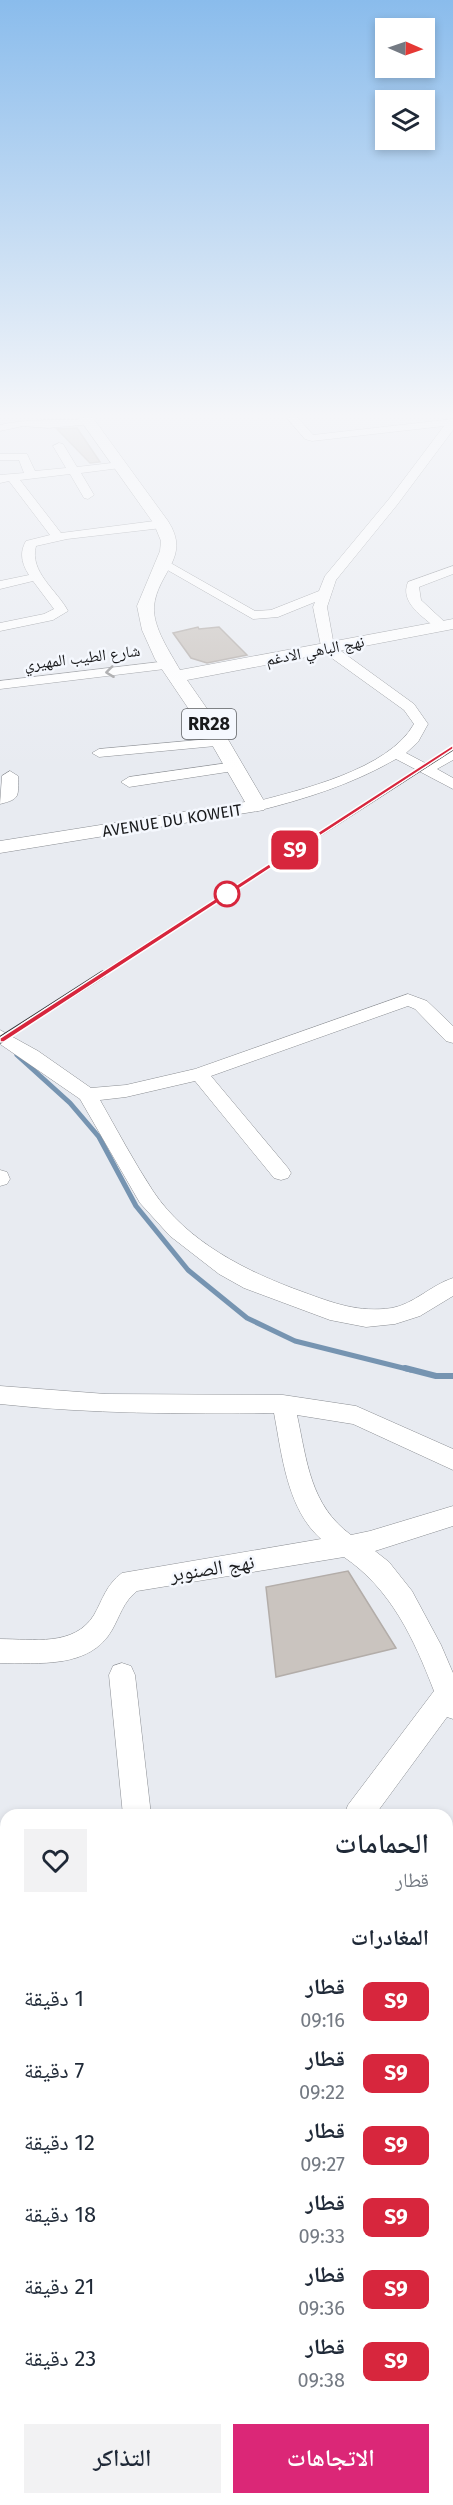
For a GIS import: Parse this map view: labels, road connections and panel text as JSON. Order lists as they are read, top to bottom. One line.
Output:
{"streets":{"main road":["نهج الباهي الادغم","RR28","AVENUE DU KOWEIT"],"street":["شارع الطيب المهيري","نهج الصنوبر"]},"crossings":[["نهج الباهي الادغم","شارع الطيب المهيري"],["نهج الباهي الادغم","AVENUE DU KOWEIT"],["شارع الطيب المهيري","AVENUE DU KOWEIT"]],"north":"right","page":{"on_map":"S9","heading":[["الحمامات","قطار"],"المغادرات"],"list":[{"mark":"S9","name":"قطار","note":"09:16","value":"1 دقيقة"},{"mark":"S9","name":"قطار","note":"09:22","value":"7 دقيقة"},{"mark":"S9","name":"قطار","note":"09:27","value":"12 دقيقة"},{"mark":"S9","name":"قطار","note":"09:33","value":"18 دقيقة"},{"mark":"S9","name":"قطار","note":"09:36","value":"21 دقيقة"},{"mark":"S9","name":"قطار","note":"09:38","value":"23 دقيقة"}],"buttons":["الاتجاهات","التذاكر"]}}
